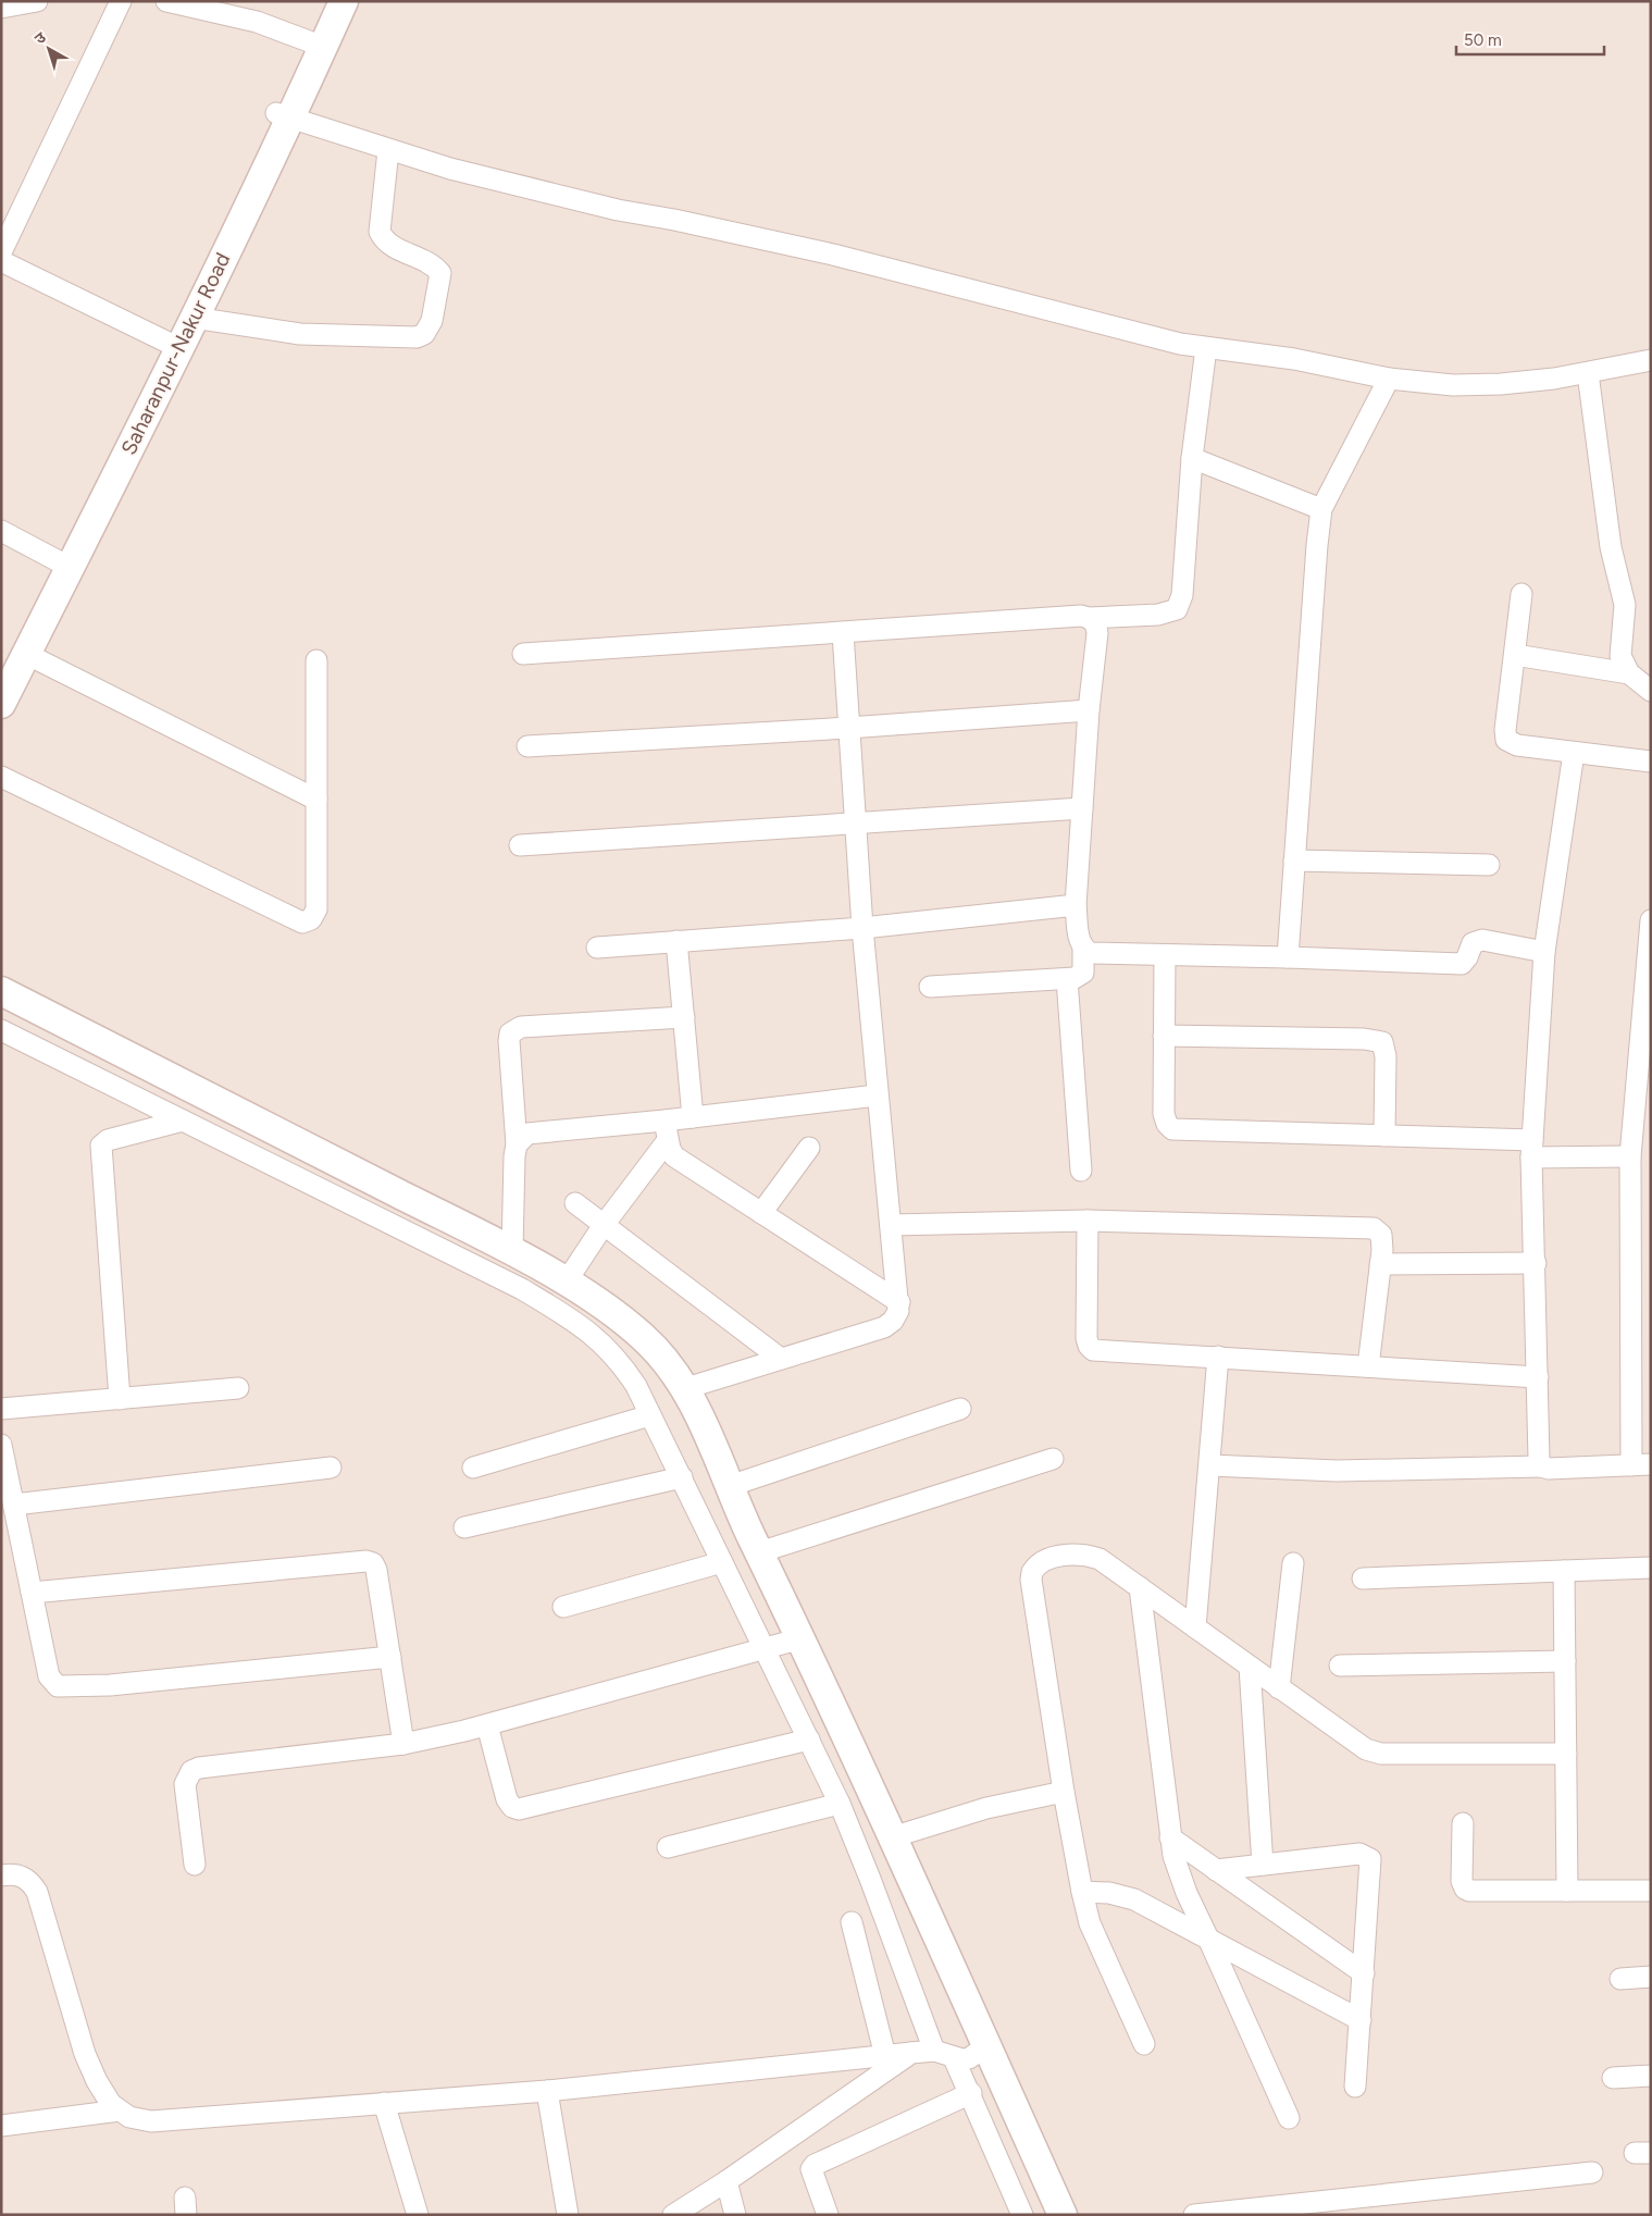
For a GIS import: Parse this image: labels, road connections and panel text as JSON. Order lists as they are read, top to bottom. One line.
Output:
{"streets":{"street":["Saharanpur-Nakur Road"]},"scale_bar":"50 m","north":"top left"}
